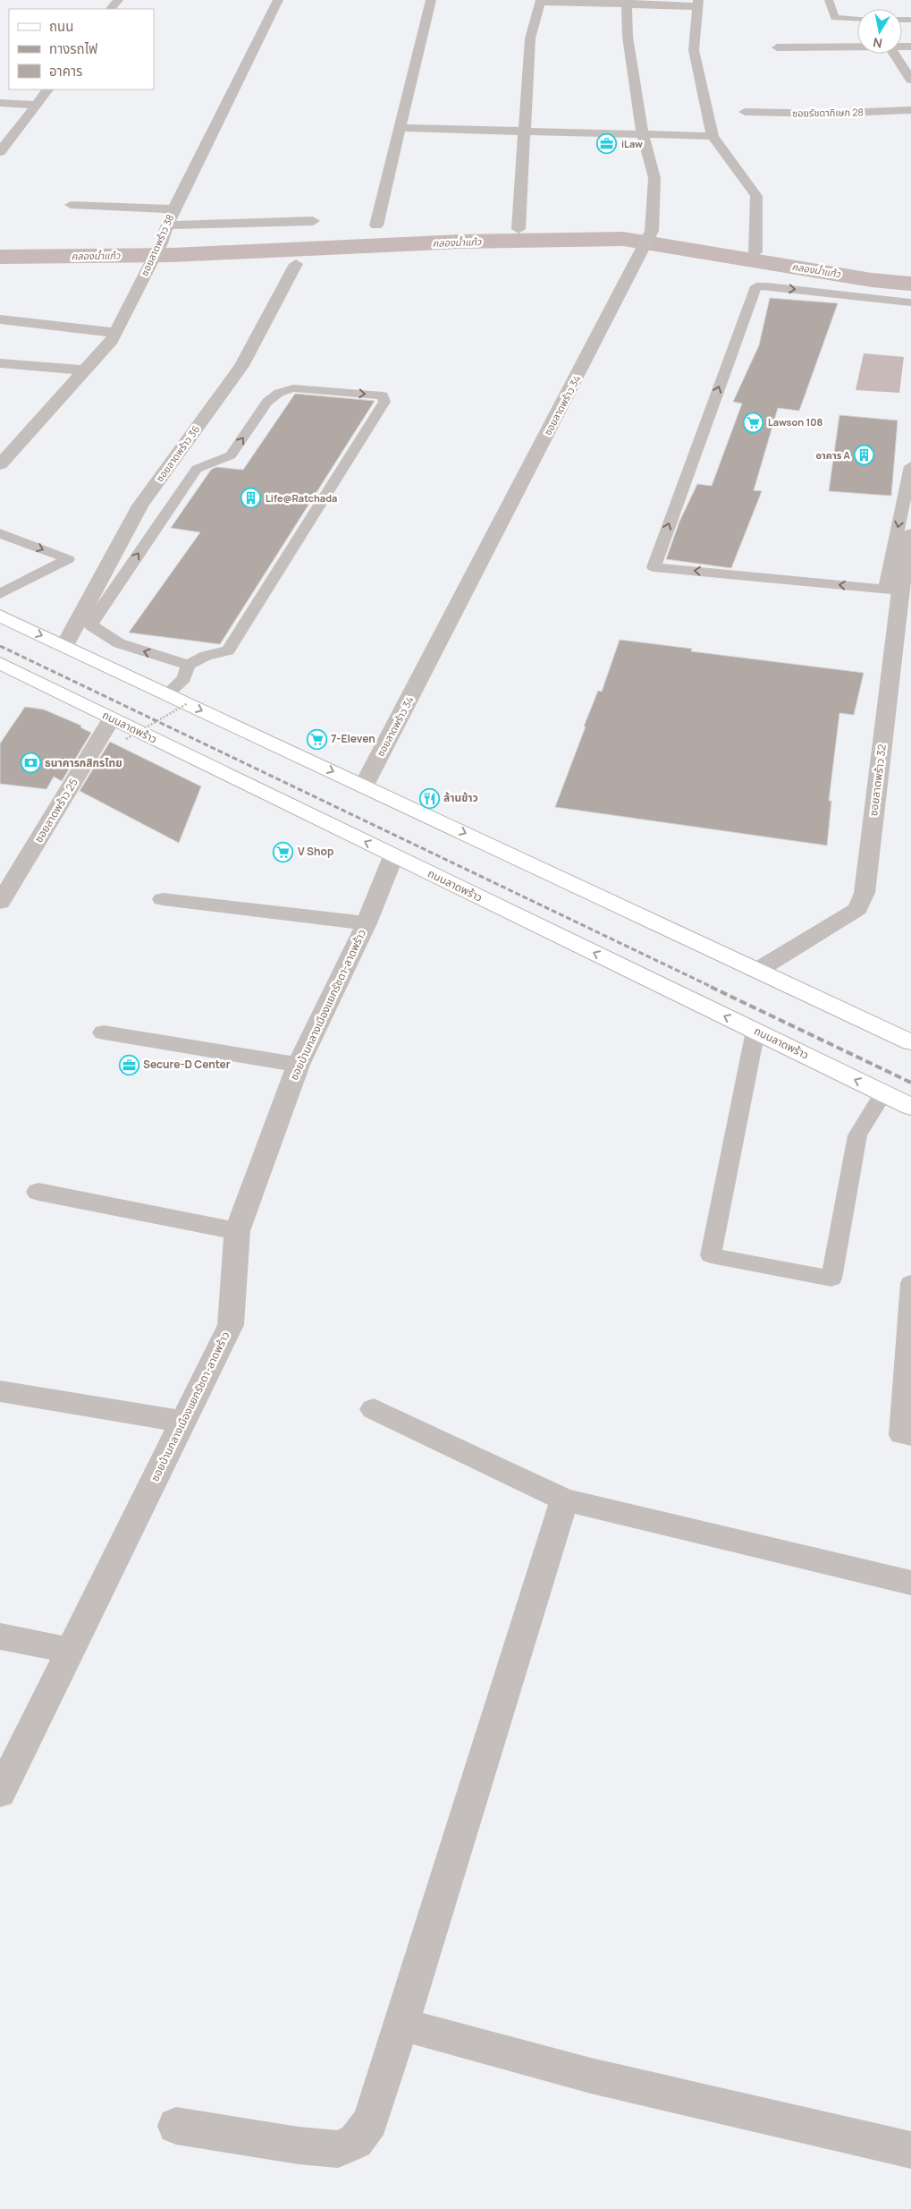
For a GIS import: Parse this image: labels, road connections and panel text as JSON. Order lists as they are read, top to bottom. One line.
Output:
{"streets":{"main road":["ถนนลาดพร้าว"],"street":["ซอยรัชดาภิเษก 28","ซอยลาดพร้าว 38","ซอยลาดพร้าว 34","ซอยลาดพร้าว 36","ซอยลาดพร้าว 32","ซอยลาดพร้าว 25","ซอยบ้านกลางเมืองแยกรัชดา-ลาดพร้าว"]},"crossings":[["ถนนลาดพร้าว","ซอยลาดพร้าว 25"],["ถนนลาดพร้าว","ซอยบ้านกลางเมืองแยกรัชดา-ลาดพร้าว"]],"water":["คลองน้ำแก้ว"],"places":{"office":["iLaw","Secure-D Center"],"supermarket":["Lawson 108","7-Eleven","V Shop"],"building":["อาคาร A","Life@Ratchada"],"bank":["ธนาคารกสิกรไทย"],"restaurant":["ล้านข้าว"]},"legend":["ถนน","ทางรถไฟ","อาคาร"],"north":"bottom"}
